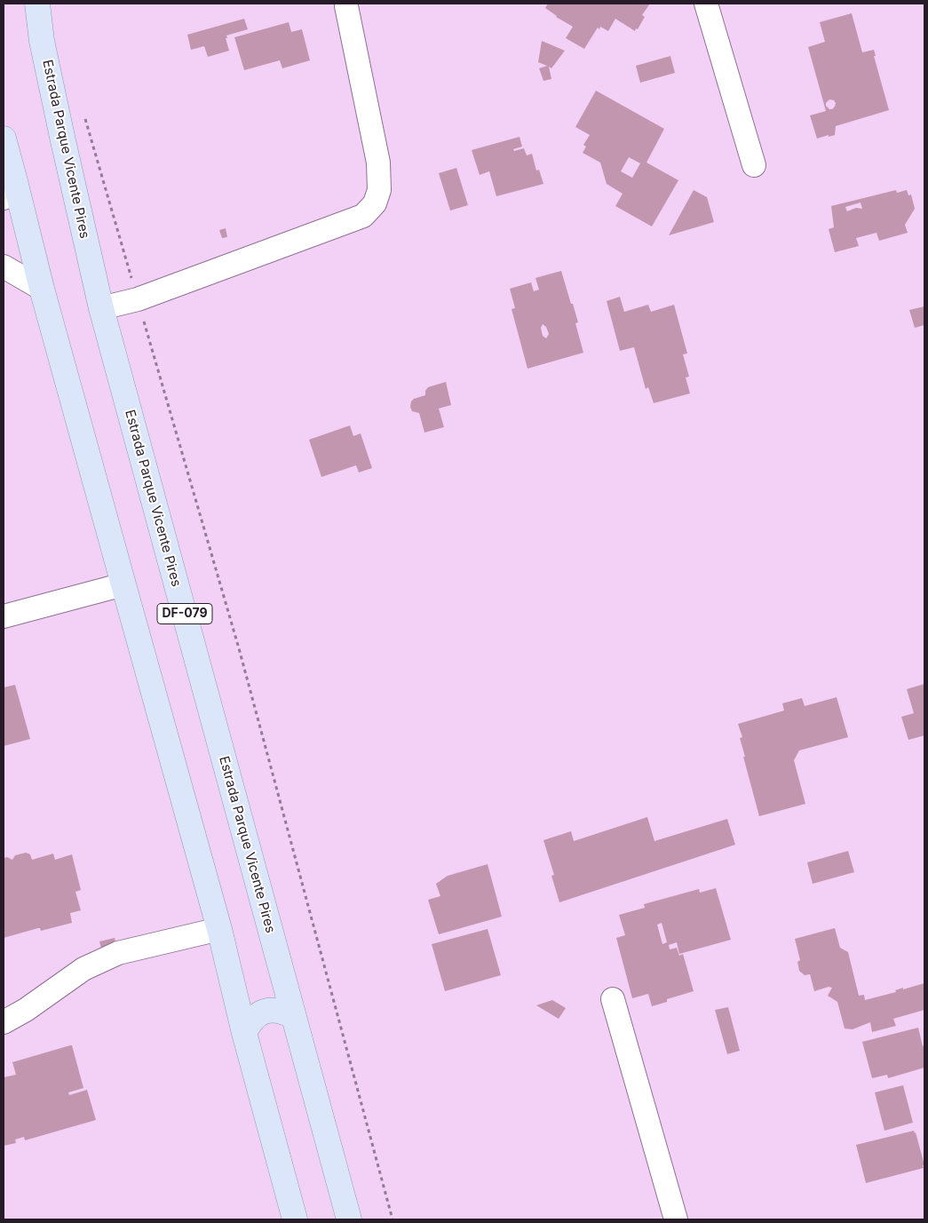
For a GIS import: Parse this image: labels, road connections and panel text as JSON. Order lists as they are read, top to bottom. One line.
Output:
{"streets":{"main road":["Estrada Parque Vicente Pires","DF-079"]}}
